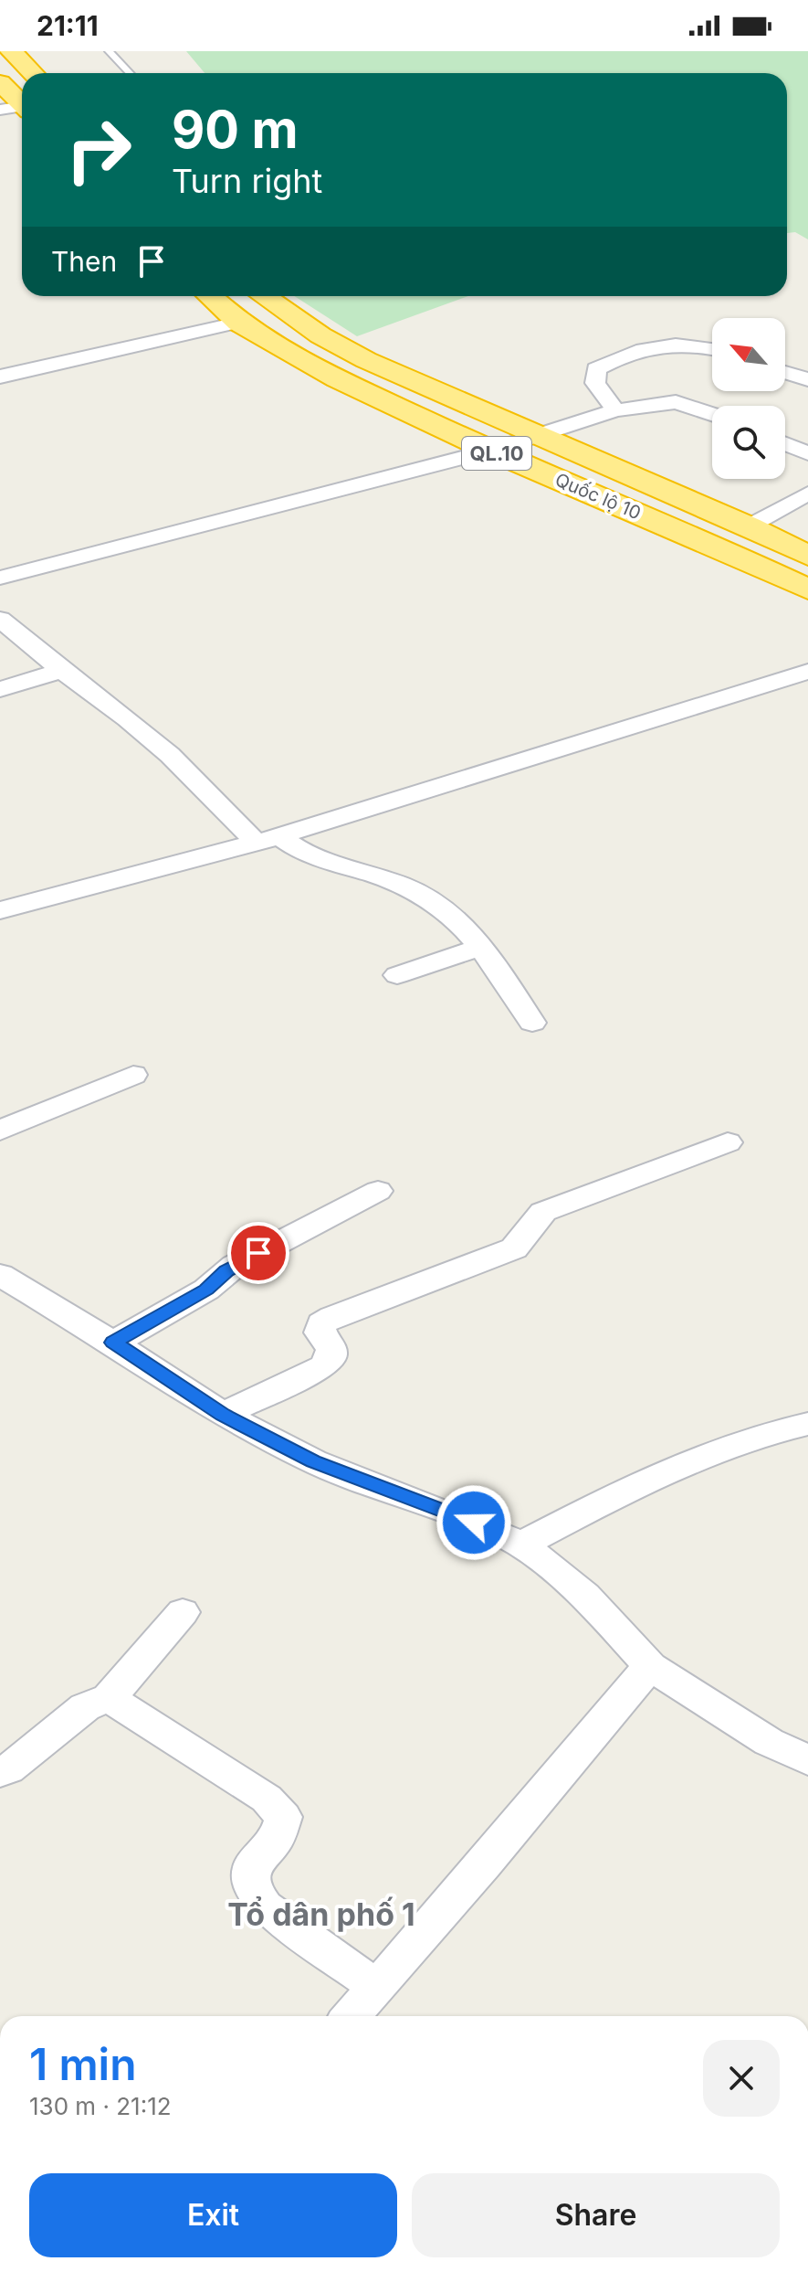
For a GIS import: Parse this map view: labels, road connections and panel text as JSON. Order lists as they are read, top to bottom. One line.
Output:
{"streets":{"highway":["QL.10","Quốc lộ 10"]},"districts":["Tổ dân phố 1"],"north":"top left","page":{"status":"21:11","turn":["90 m","Turn right"],"then":"Then","heading":["1 min","130 m · 21:12"],"buttons":["Exit","Share"]}}
